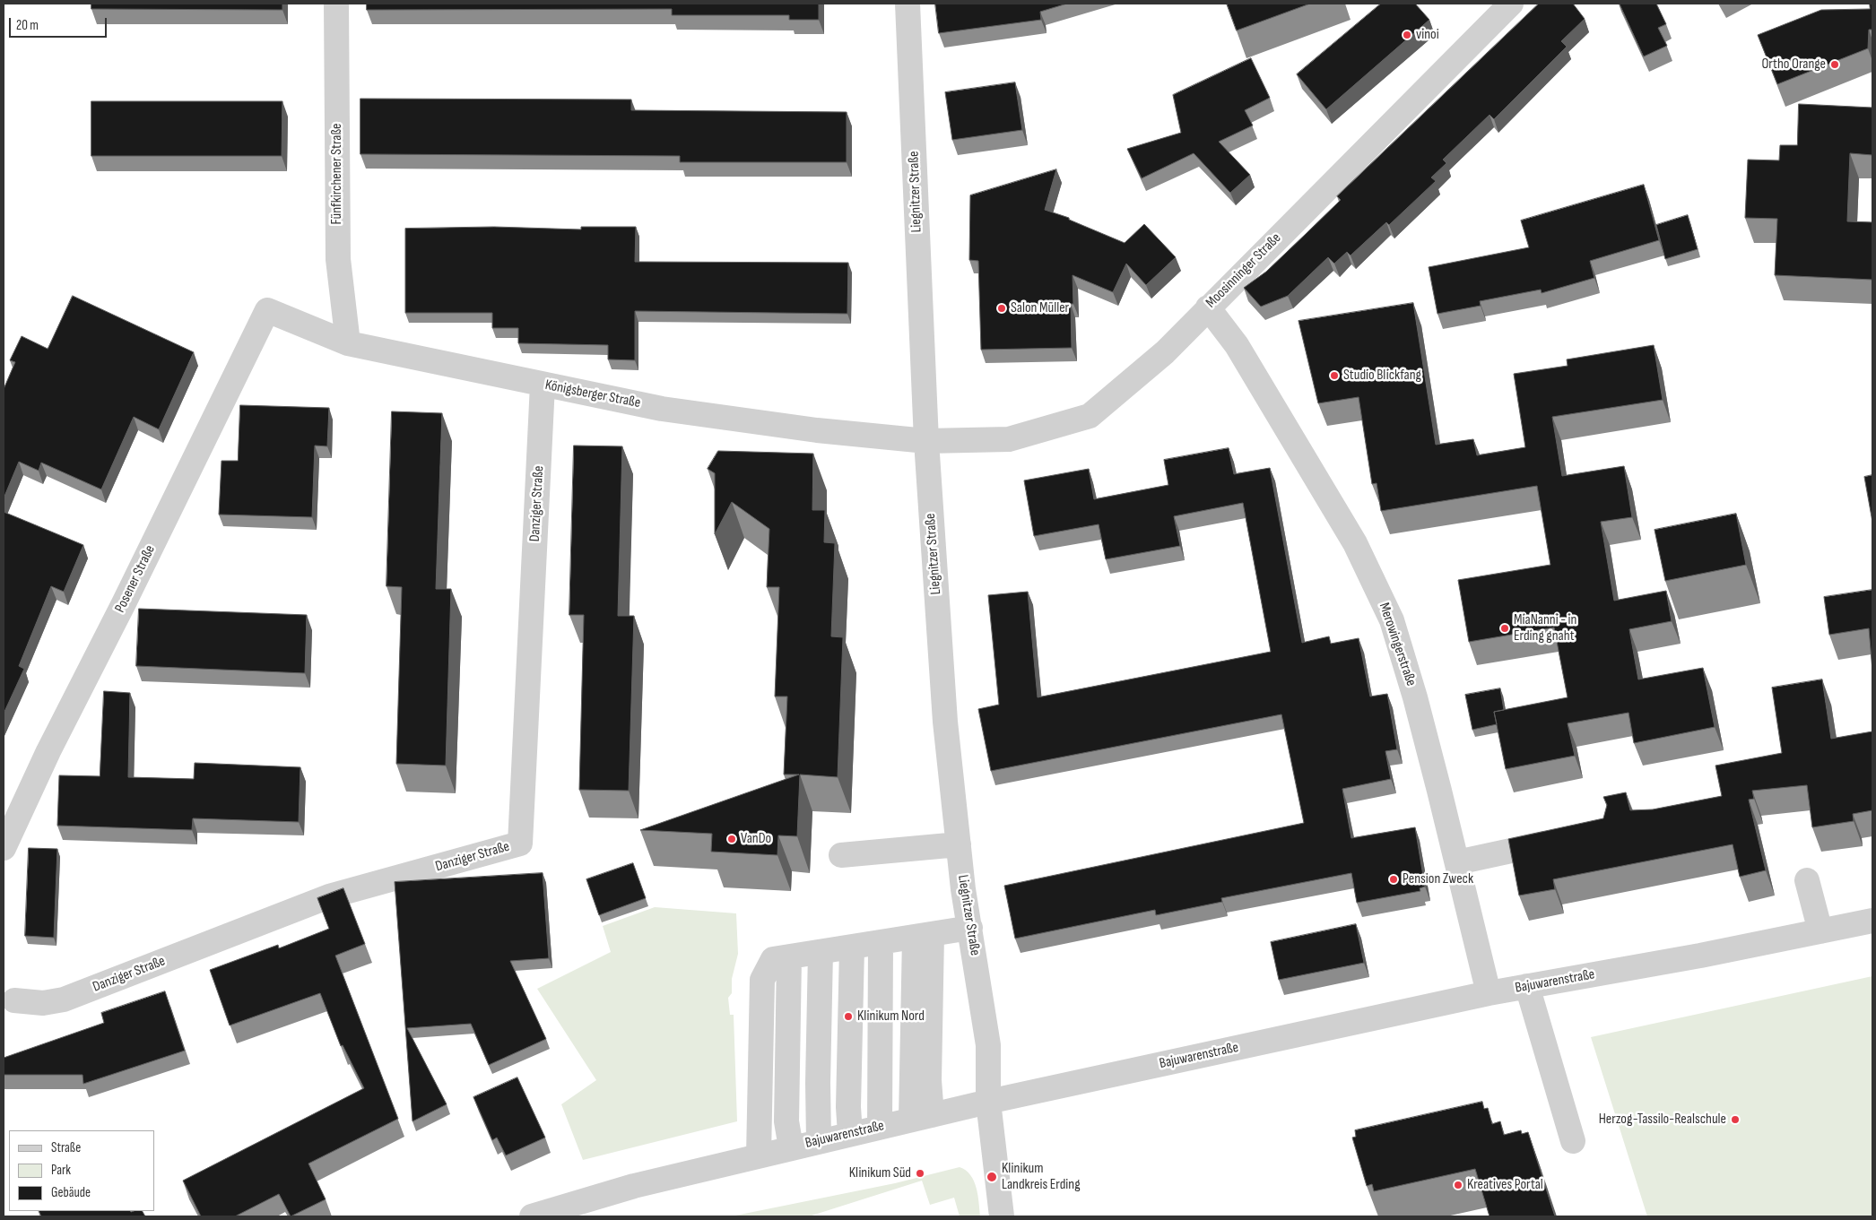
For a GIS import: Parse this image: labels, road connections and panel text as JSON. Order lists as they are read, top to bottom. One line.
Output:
{"streets":{"street":["Fünfkirchener Straße","Liegnitzer Straße","Moosinninger Straße","Königsberger Straße","Danziger Straße","Posener Straße","Merowingerstraße","Bajuwarenstraße"]},"crossings":[["Fünfkirchener Straße","Königsberger Straße"],["Liegnitzer Straße","Moosinninger Straße"],["Liegnitzer Straße","Königsberger Straße"],["Liegnitzer Straße","Bajuwarenstraße"],["Moosinninger Straße","Königsberger Straße"],["Moosinninger Straße","Merowingerstraße"],["Königsberger Straße","Danziger Straße"],["Königsberger Straße","Posener Straße"],["Merowingerstraße","Bajuwarenstraße"]],"places":["vinoi","Ortho Orange","Salon Müller","Studio Blickfang","MiaNanni - in Erding gnaht","VanDo","Pension Zweck","Klinikum Nord","Herzog-Tassilo-Realschule","Klinikum Süd","Klinikum Landkreis Erding","Kreatives Portal"],"legend":["Straße","Park","Gebäude"],"scale_bar":"20 m"}
